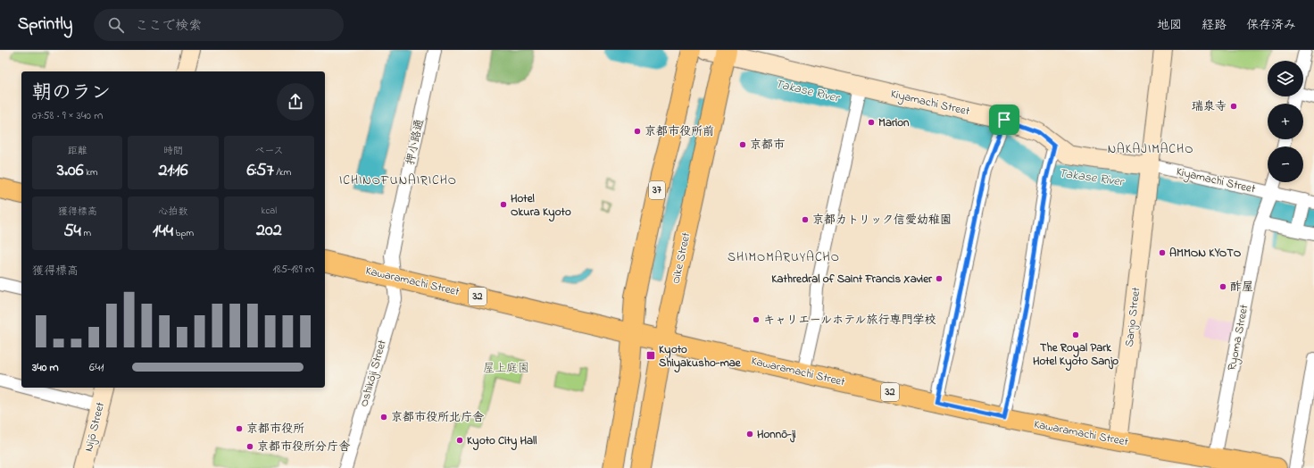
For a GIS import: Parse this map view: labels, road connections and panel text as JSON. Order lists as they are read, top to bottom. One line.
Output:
{"streets":{"main road":["37","Oike Street","Kawaramachi Street","32"],"street":["Kiyamachi Street","押小路通","Sanjo Street","Ryoma Street","Oshikōji Street","Nijō Street"]},"crossings":[["Kiyamachi Street","Oike Street"],["Kiyamachi Street","Sanjo Street"],["Kiyamachi Street","Ryoma Street"],["押小路通","Kawaramachi Street"],["押小路通","Oshikōji Street"],["37","Kawaramachi Street"],["Oike Street","Kawaramachi Street"],["Kawaramachi Street","Sanjo Street"],["Kawaramachi Street","Ryoma Street"],["Kawaramachi Street","Oshikōji Street"]],"districts":["NAKAJIMACHO","ICHINOFUNAIRICHO","SHIMOMARUYACHO"],"water":["Takase River"],"parks":["屋上庭園"],"places":{"other":["瑞泉寺","Marion","京都市役所前","京都市","Hotel Okura Kyoto","京都カトリック信愛幼稚園","AMMON KYOTO","Kathredral of Saint Francis Xavier","酢屋","キャリエールホテル旅行専門学校","The Royal Park Hotel Kyoto Sanjo","京都市役所北庁舎","京都市役所","Honnō-ji","Kyoto City Hall","京都市役所分庁舎"],"transit":["Kyoto Shiyakusho-mae"]},"page":{"header":"Sprintly","search":"ここで検索","nav":["地図","経路","保存済み"],"map_buttons":["+","−"],"heading":["朝のラン","07:58 · 9 × 340 m"],"stats":[["距離","3.06 km"],["時間","21:16"],["ペース","6:57 /km"],["獲得標高","54 m"],["心拍数","144 bpm"],["kcal","202"]],"chart":["獲得標高","185–189 m"],"list":[{"name":"340 m","note":"6:41"}]}}
